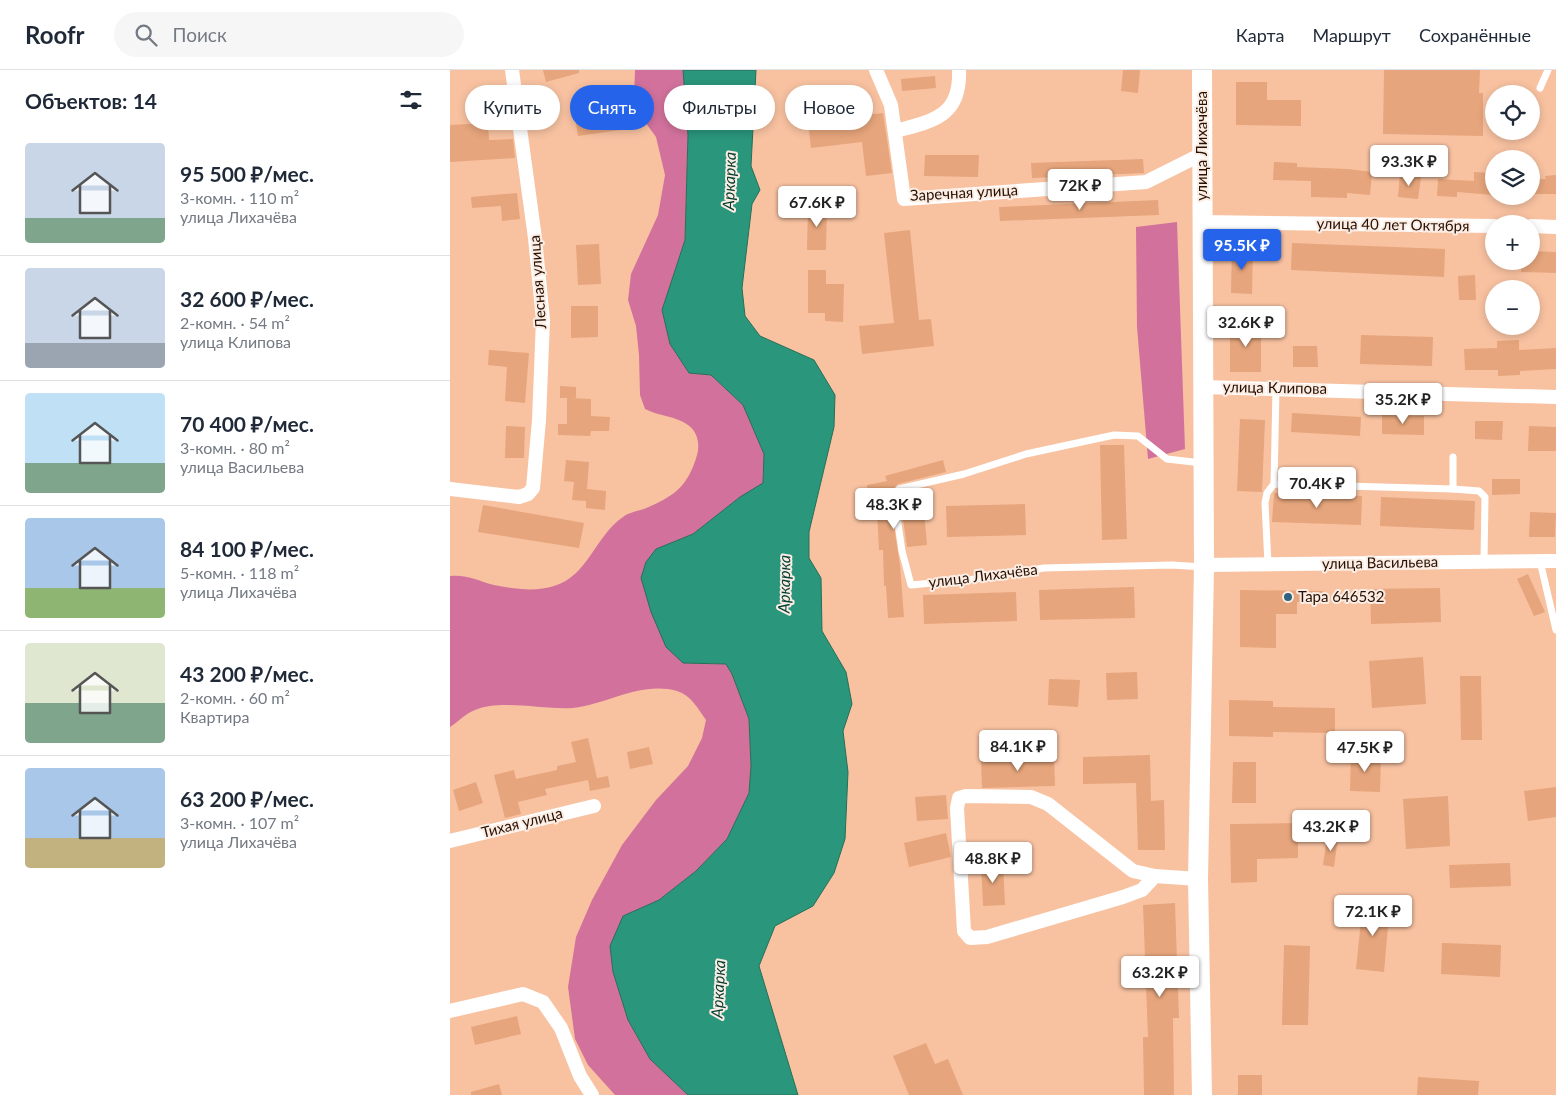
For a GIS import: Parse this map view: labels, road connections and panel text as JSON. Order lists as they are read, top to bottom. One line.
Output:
{"streets":{"street":["улица Лихачёва","Заречная улица","улица 40 лет Октября","Лесная улица","улица Клипова","улица Васильева","Тихая улица"]},"crossings":[["улица Лихачёва","Заречная улица"],["улица Лихачёва","улица 40 лет Октября"],["улица Лихачёва","улица Клипова"],["улица Лихачёва","улица Васильева"]],"water":["Аркарка"],"places":["Тара 646532"],"page":{"header":"Roofr","search":"Поиск","nav":["Карта","Маршрут","Сохранённые"],"heading":"Объектов: 14","map_buttons":["+","−"],"chip":["Купить","Снять","Фильтры","Новое"],"list":[{"name":"95 500 ₽/мес.","note":"3-комн. · 110 m² · улица Лихачёва"},{"name":"32 600 ₽/мес.","note":"2-комн. · 54 m² · улица Клипова"},{"name":"70 400 ₽/мес.","note":"3-комн. · 80 m² · улица Васильева"},{"name":"84 100 ₽/мес.","note":"5-комн. · 118 m² · улица Лихачёва"},{"name":"43 200 ₽/мес.","note":"2-комн. · 60 m² · Квартира"},{"name":"63 200 ₽/мес.","note":"3-комн. · 107 m² · улица Лихачёва"}],"price":["93.3K ₽","72K ₽","67.6K ₽","95.5K ₽","32.6K ₽","35.2K ₽","70.4K ₽","48.3K ₽","84.1K ₽","47.5K ₽","43.2K ₽","48.8K ₽","72.1K ₽","63.2K ₽"]}}
